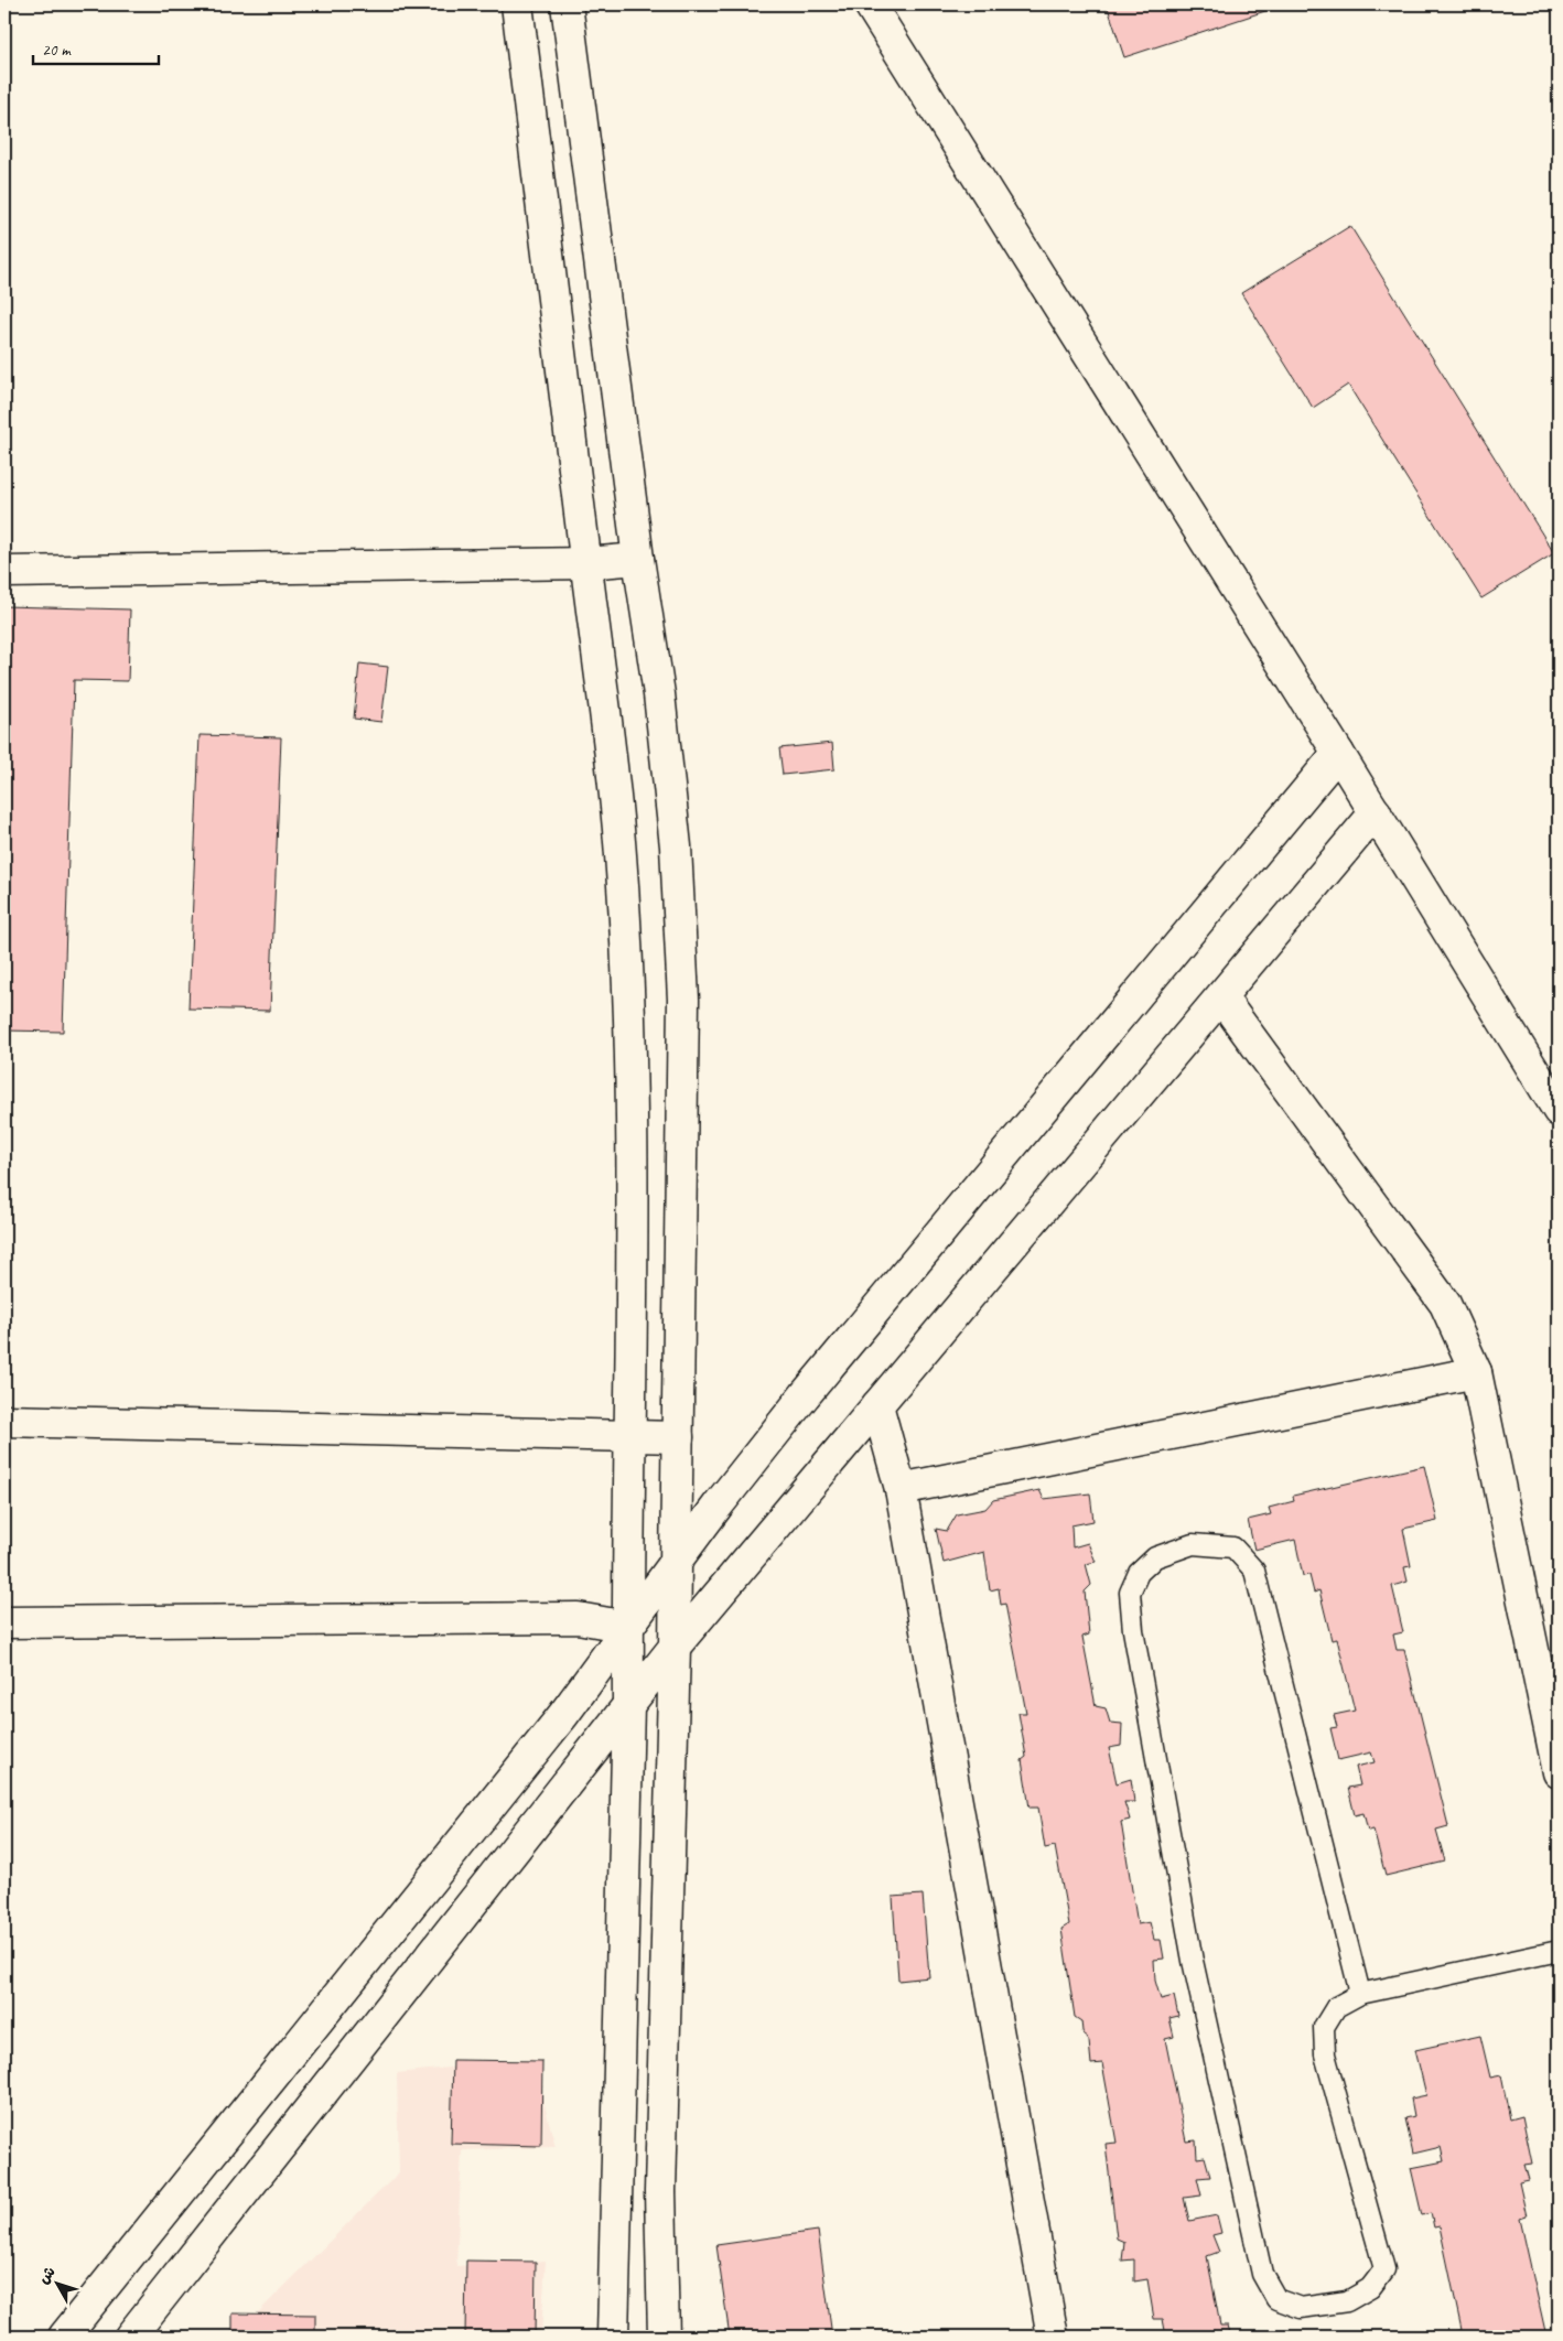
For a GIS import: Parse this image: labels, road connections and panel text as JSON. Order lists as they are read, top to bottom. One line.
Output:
{"scale_bar":"20 m","north":"top left"}
